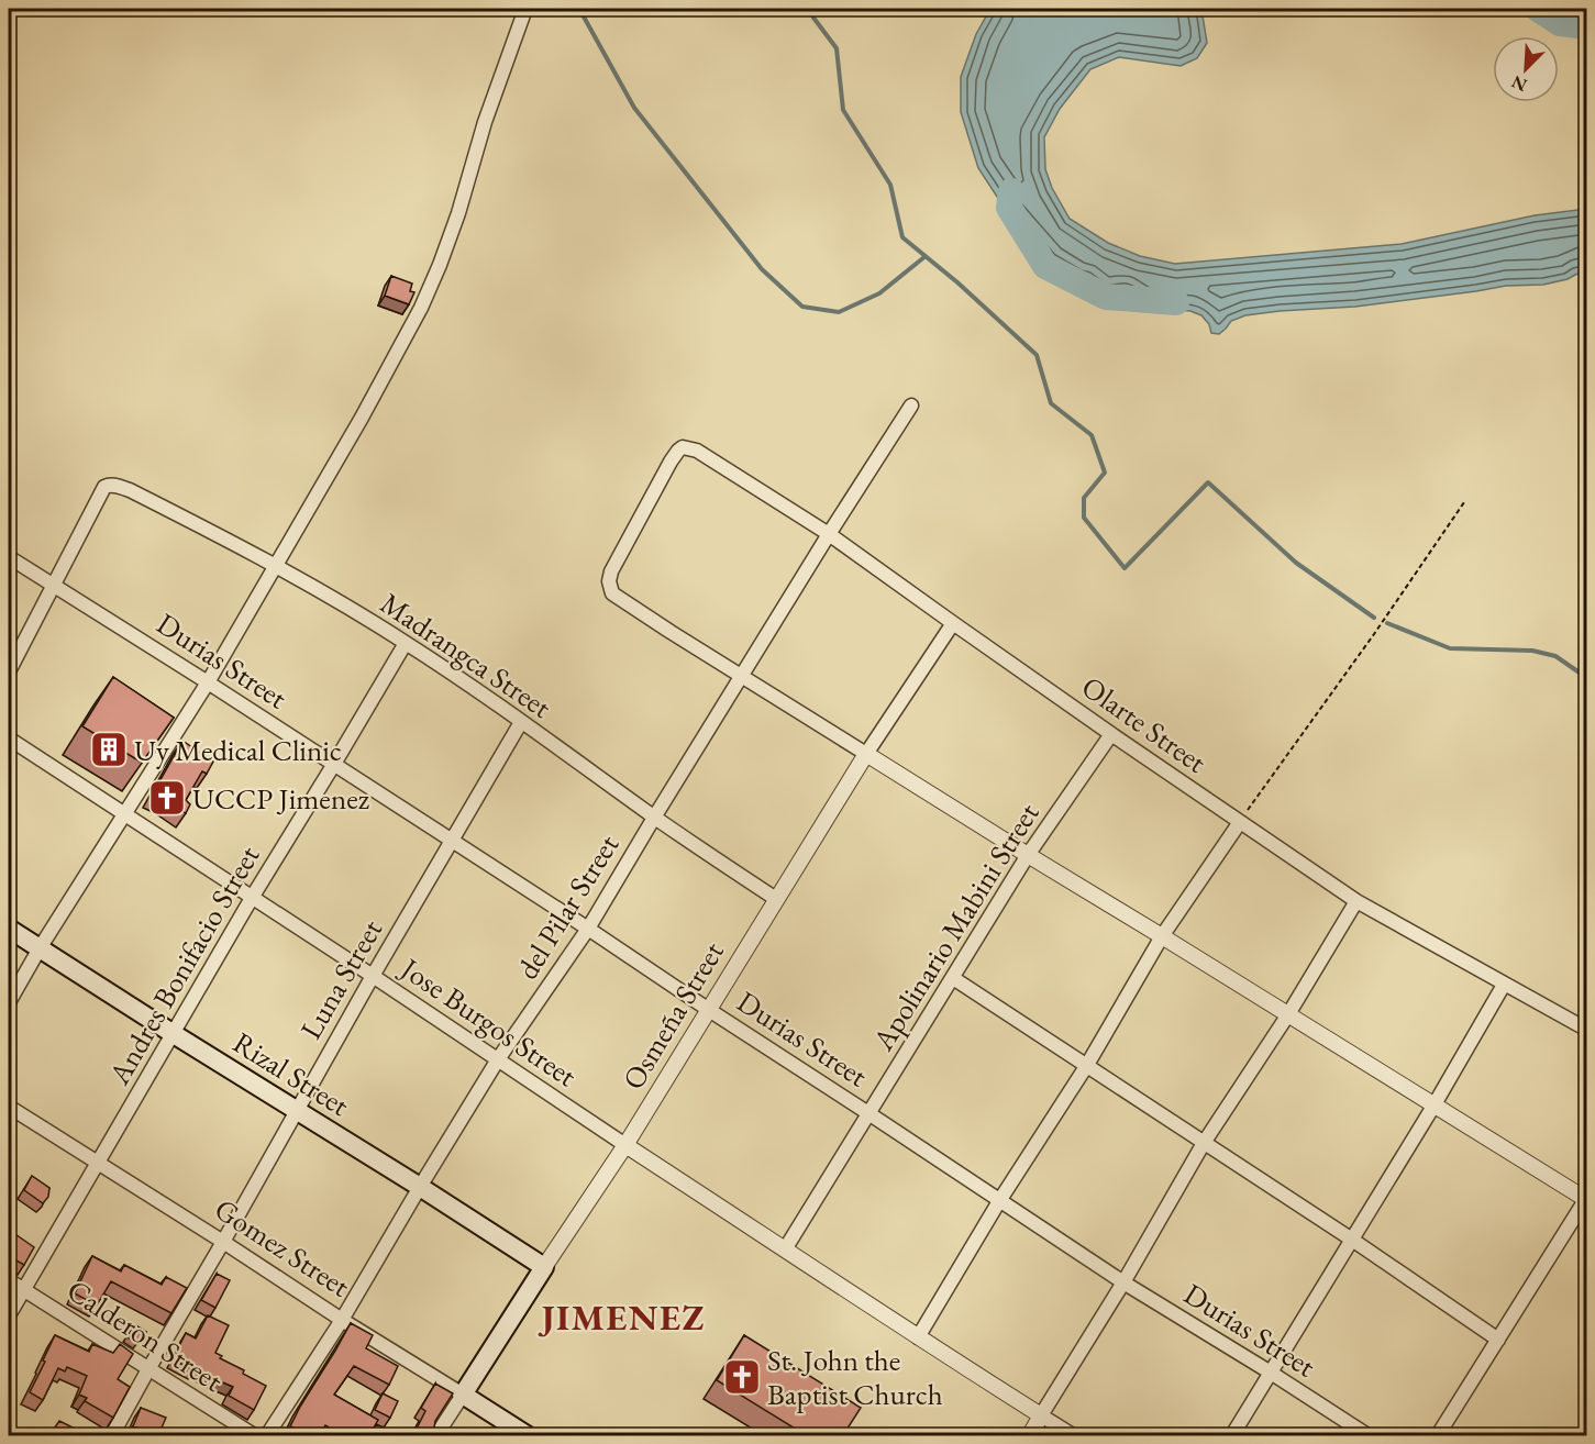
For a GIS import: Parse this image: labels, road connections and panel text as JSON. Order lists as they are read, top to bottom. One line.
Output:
{"streets":{"main road":["Osmeña Street","Rizal Street","Gomez Street"],"street":["Madrangca Street","Durias Street","Olarte Street","del Pilar Street","Apolinario Mabini Street","Andres Bonifacio Street","Luna Street","Jose Burgos Street","Calderon Street"]},"crossings":[["Madrangca Street","Durias Street"],["Madrangca Street","del Pilar Street"],["Madrangca Street","Andres Bonifacio Street"],["Madrangca Street","Luna Street"],["Madrangca Street","Osmeña Street"],["Durias Street","del Pilar Street"],["Durias Street","Apolinario Mabini Street"],["Durias Street","Andres Bonifacio Street"],["Durias Street","Luna Street"],["Durias Street","Osmeña Street"],["Olarte Street","del Pilar Street"],["Olarte Street","Apolinario Mabini Street"],["Olarte Street","Osmeña Street"],["del Pilar Street","Jose Burgos Street"],["del Pilar Street","Rizal Street"],["del Pilar Street","Gomez Street"],["Apolinario Mabini Street","Jose Burgos Street"],["Andres Bonifacio Street","Jose Burgos Street"],["Andres Bonifacio Street","Rizal Street"],["Andres Bonifacio Street","Gomez Street"],["Andres Bonifacio Street","Calderon Street"],["Luna Street","Jose Burgos Street"],["Luna Street","Rizal Street"],["Luna Street","Gomez Street"],["Luna Street","Calderon Street"],["Osmeña Street","Jose Burgos Street"],["Osmeña Street","Rizal Street"],["Osmeña Street","Gomez Street"]],"districts":["JIMENEZ"],"places":{"building":["Uy Medical Clinic"],"church":["UCCP Jimenez","St. John the Baptist Church"]},"north":"bottom left"}
